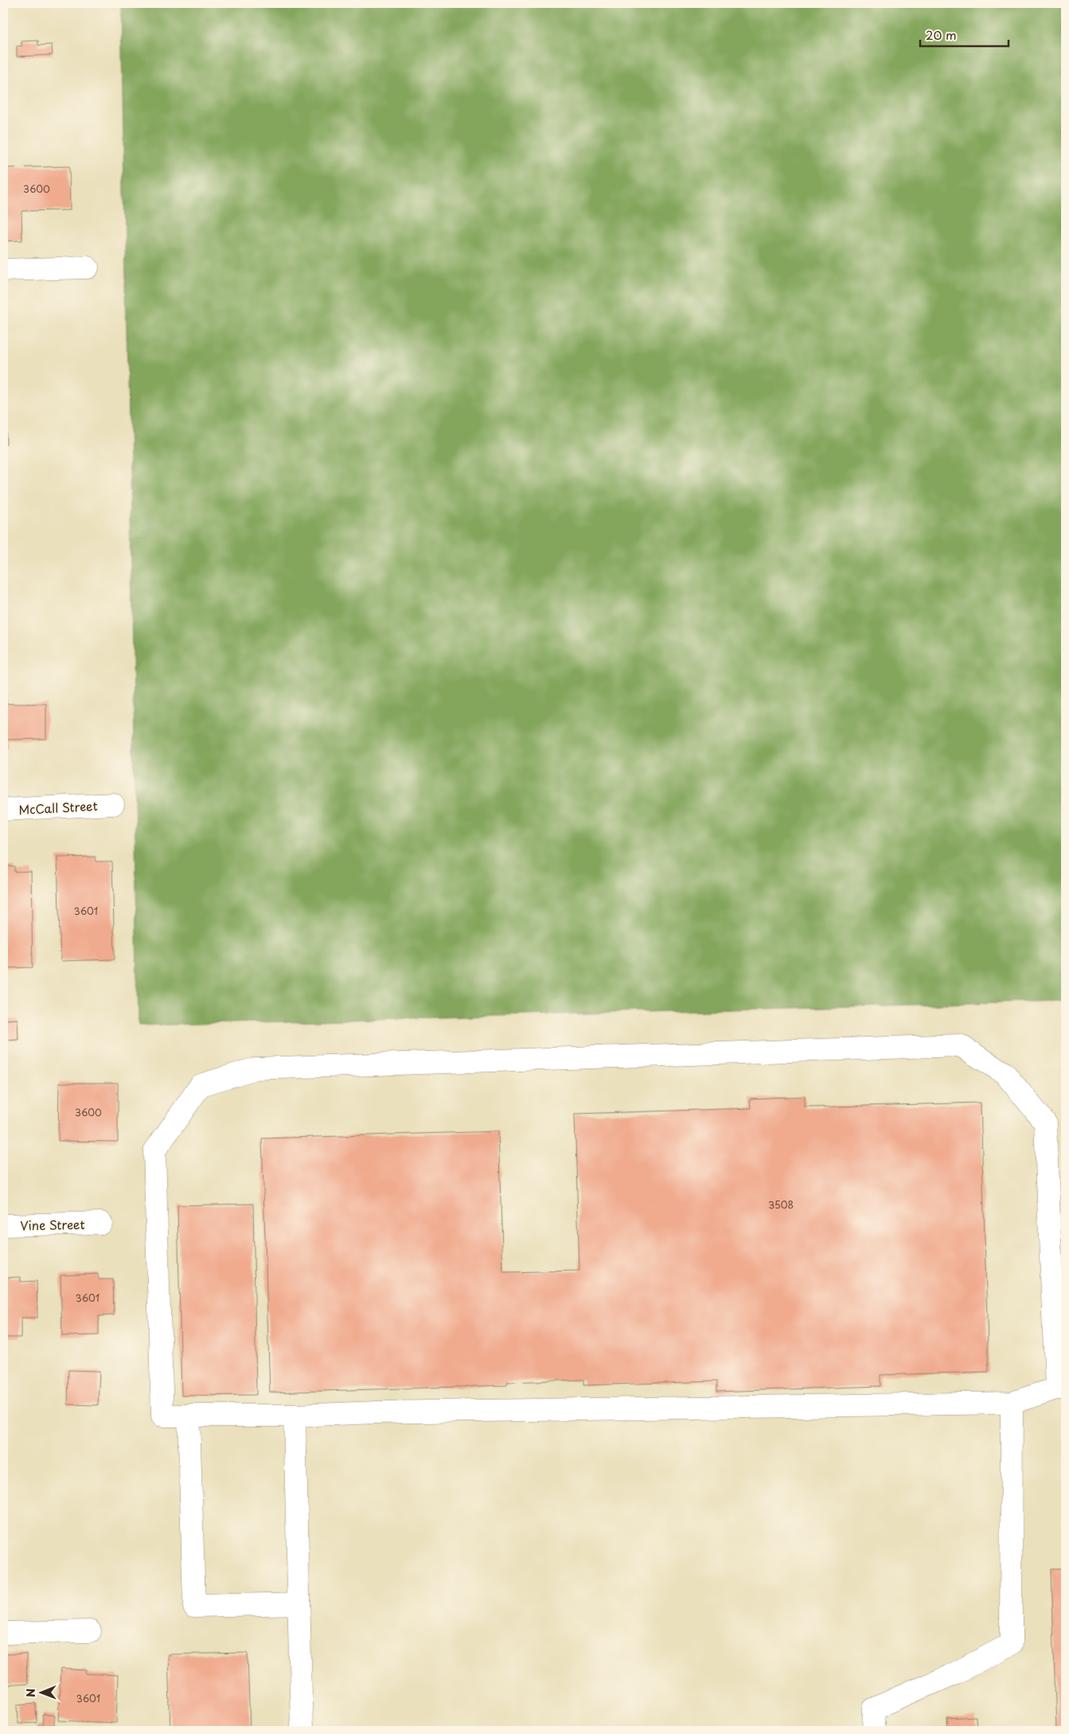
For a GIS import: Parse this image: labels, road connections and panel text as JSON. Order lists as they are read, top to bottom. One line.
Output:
{"streets":{"street":["McCall Street","Vine Street"]},"house_numbers":["3600","3601","3600","3508","3601","3601"],"scale_bar":"20 m","north":"left"}
